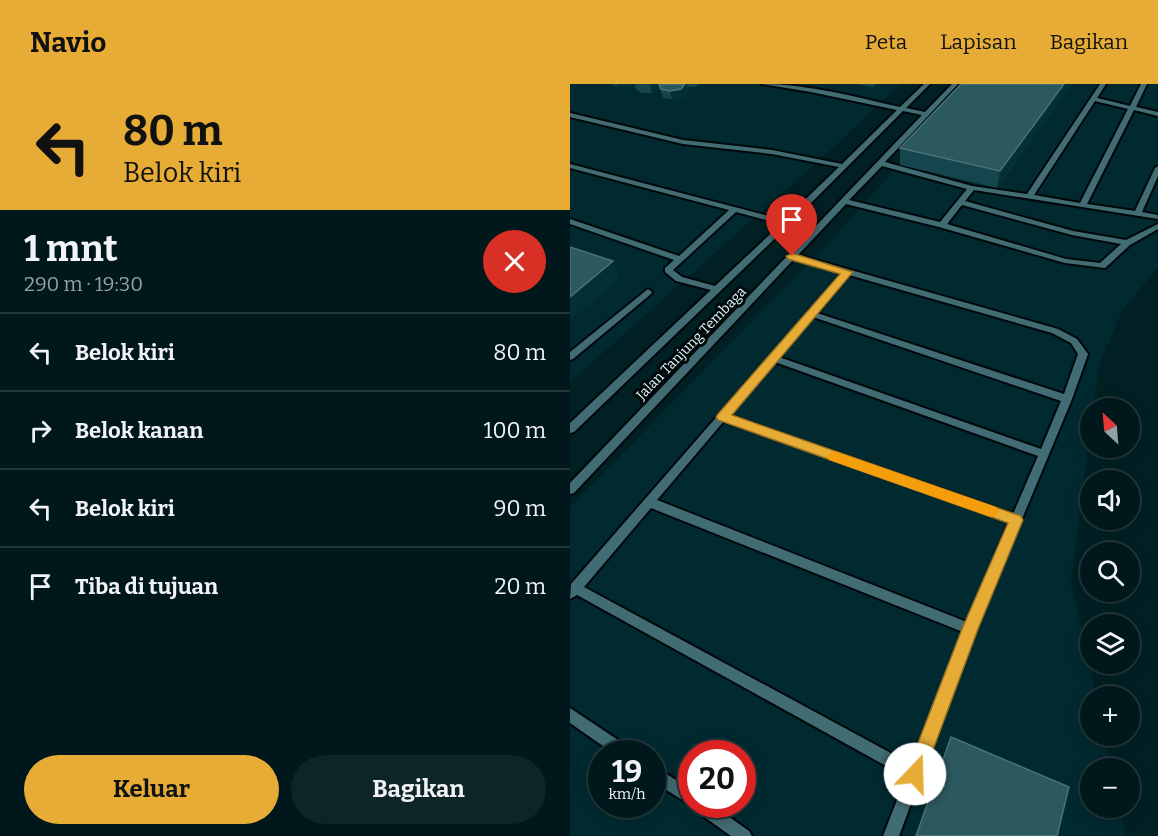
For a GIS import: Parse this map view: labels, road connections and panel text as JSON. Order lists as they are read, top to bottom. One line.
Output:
{"streets":{"lane":["Jalan Tanjung Tembaga"]},"north":"top left","page":{"header":"Navio","nav":["Peta","Lapisan","Bagikan"],"turn":["80 m","Belok kiri"],"heading":["1 mnt","290 m · 19:30"],"list":[{"name":"Belok kiri","value":"80 m"},{"name":"Belok kanan","value":"100 m"},{"name":"Belok kiri","value":"90 m"},{"name":"Tiba di tujuan","value":"20 m"}],"map_buttons":["+","−"],"speed":"19 km/h","limit":"20","buttons":["Keluar","Bagikan"]}}
